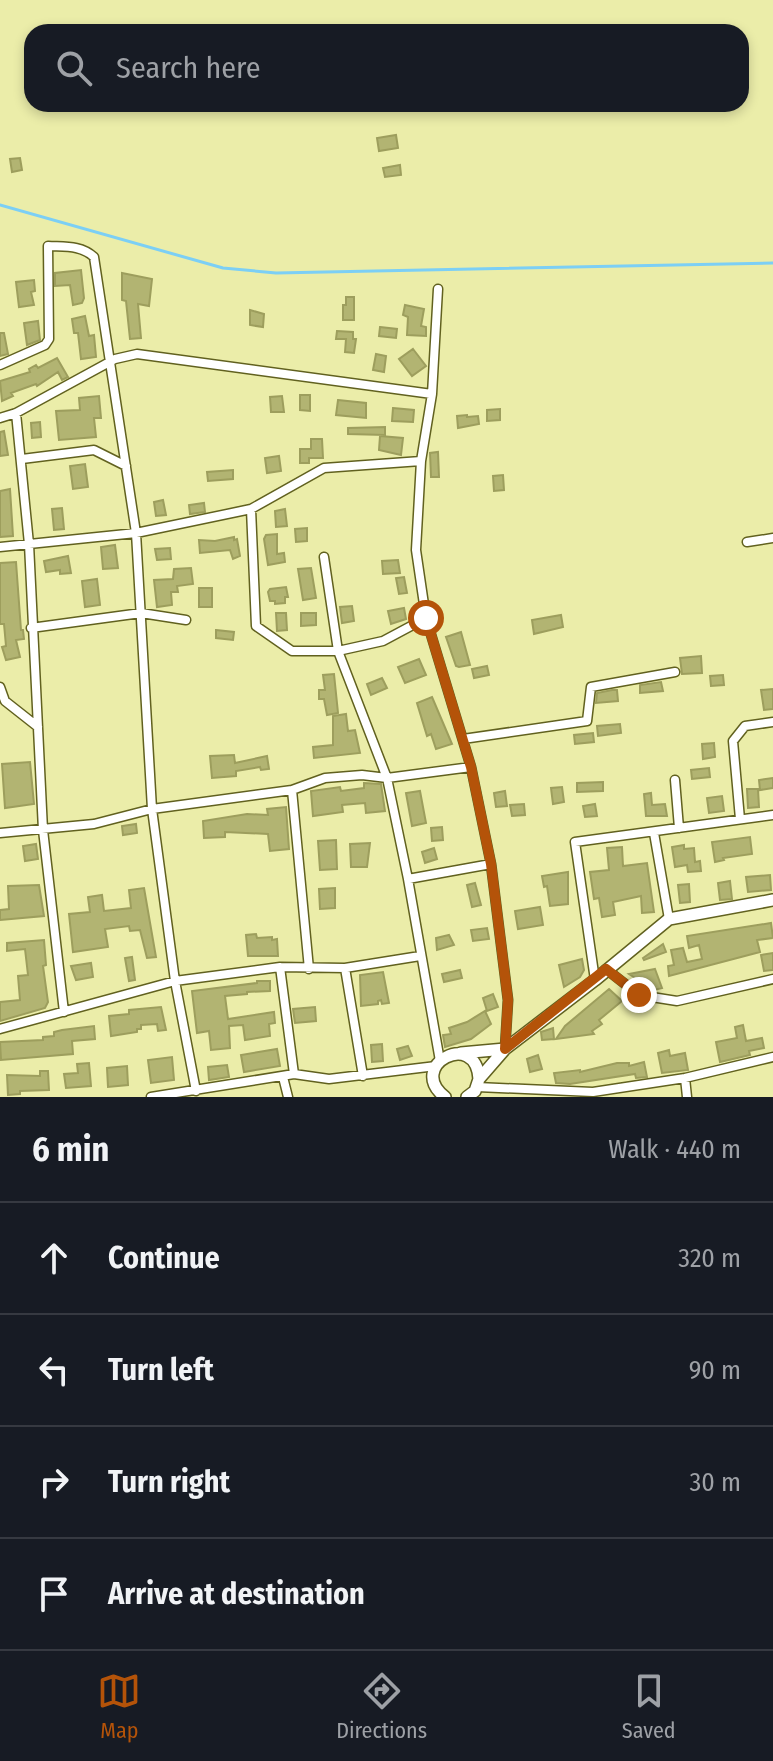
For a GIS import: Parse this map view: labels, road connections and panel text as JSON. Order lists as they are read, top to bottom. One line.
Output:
{"page":{"search":"Search here","heading":["6 min","Walk · 440 m"],"list":[["Continue","320 m"],["Turn left","90 m"],["Turn right","30 m"],"Arrive at destination"],"nav":["Map","Directions","Saved"]}}
